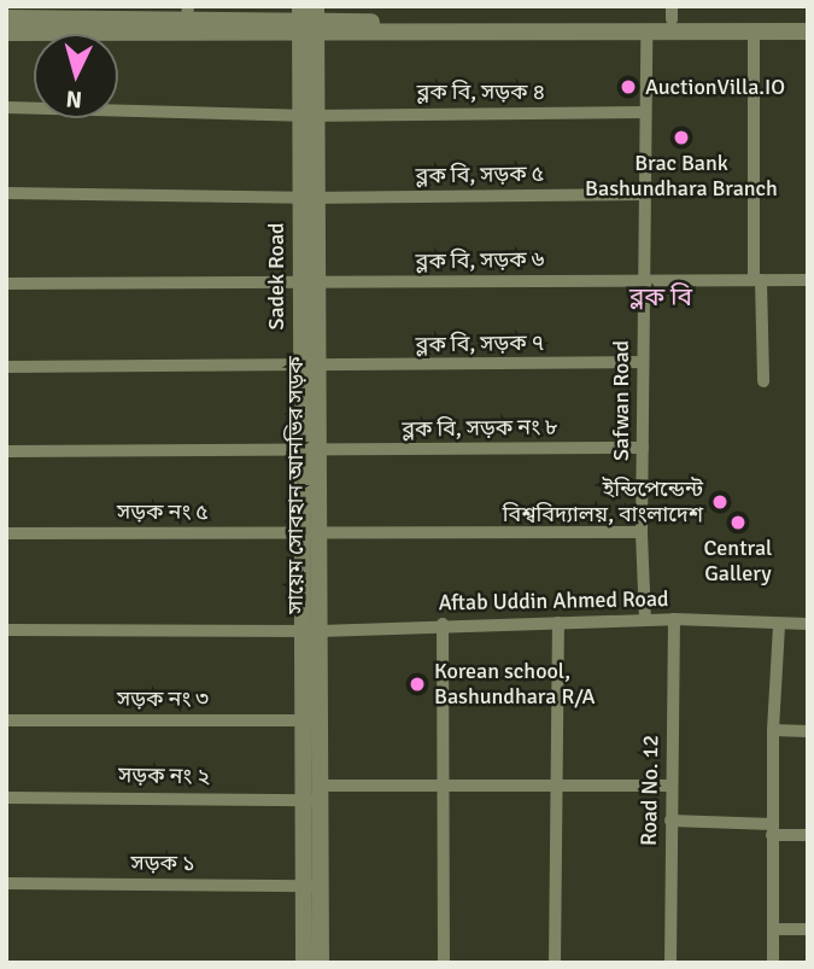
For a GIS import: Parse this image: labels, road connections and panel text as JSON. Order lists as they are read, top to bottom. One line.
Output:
{"streets":{"street":["ব্লক বি, সড়ক ৪","ব্লক বি, সড়ক ৫","ব্লক বি, সড়ক ৬","Sadek Road","ব্লক বি, সড়ক ৭","Safwan Road","ব্লক বি, সড়ক নং ৮","সায়েম সোবহান আনভির সড়ক","সড়ক নং ৫","Aftab Uddin Ahmed Road","সড়ক নং ৩","সড়ক নং ২","Road No. 12","সড়ক ১"]},"crossings":[["ব্লক বি, সড়ক ৪","Safwan Road"],["ব্লক বি, সড়ক ৪","সায়েম সোবহান আনভির সড়ক"],["ব্লক বি, সড়ক ৫","Safwan Road"],["ব্লক বি, সড়ক ৫","সায়েম সোবহান আনভির সড়ক"],["ব্লক বি, সড়ক ৬","Sadek Road"],["ব্লক বি, সড়ক ৬","Safwan Road"],["ব্লক বি, সড়ক ৬","সায়েম সোবহান আনভির সড়ক"],["Sadek Road","ব্লক বি, সড়ক ৭"],["Sadek Road","ব্লক বি, সড়ক নং ৮"],["Sadek Road","সায়েম সোবহান আনভির সড়ক"],["Sadek Road","সড়ক নং ৫"],["ব্লক বি, সড়ক ৭","Safwan Road"],["ব্লক বি, সড়ক ৭","সায়েম সোবহান আনভির সড়ক"],["Safwan Road","ব্লক বি, সড়ক নং ৮"],["Safwan Road","সড়ক নং ৫"],["Safwan Road","Aftab Uddin Ahmed Road"],["ব্লক বি, সড়ক নং ৮","সায়েম সোবহান আনভির সড়ক"],["সায়েম সোবহান আনভির সড়ক","সড়ক নং ৫"],["সায়েম সোবহান আনভির সড়ক","Aftab Uddin Ahmed Road"],["সায়েম সোবহান আনভির সড়ক","সড়ক নং ৩"],["সায়েম সোবহান আনভির সড়ক","সড়ক নং ২"],["সায়েম সোবহান আনভির সড়ক","সড়ক ১"],["Aftab Uddin Ahmed Road","Road No. 12"],["সড়ক নং ২","Road No. 12"]],"districts":["ব্লক বি"],"places":["AuctionVilla.IO","Brac Bank Bashundhara Branch","ইন্ডিপেন্ডেন্ট বিশ্ববিদ্যালয়, বাংলাদেশ","Central Gallery","Korean school, Bashundhara R/A"],"north":"bottom"}
